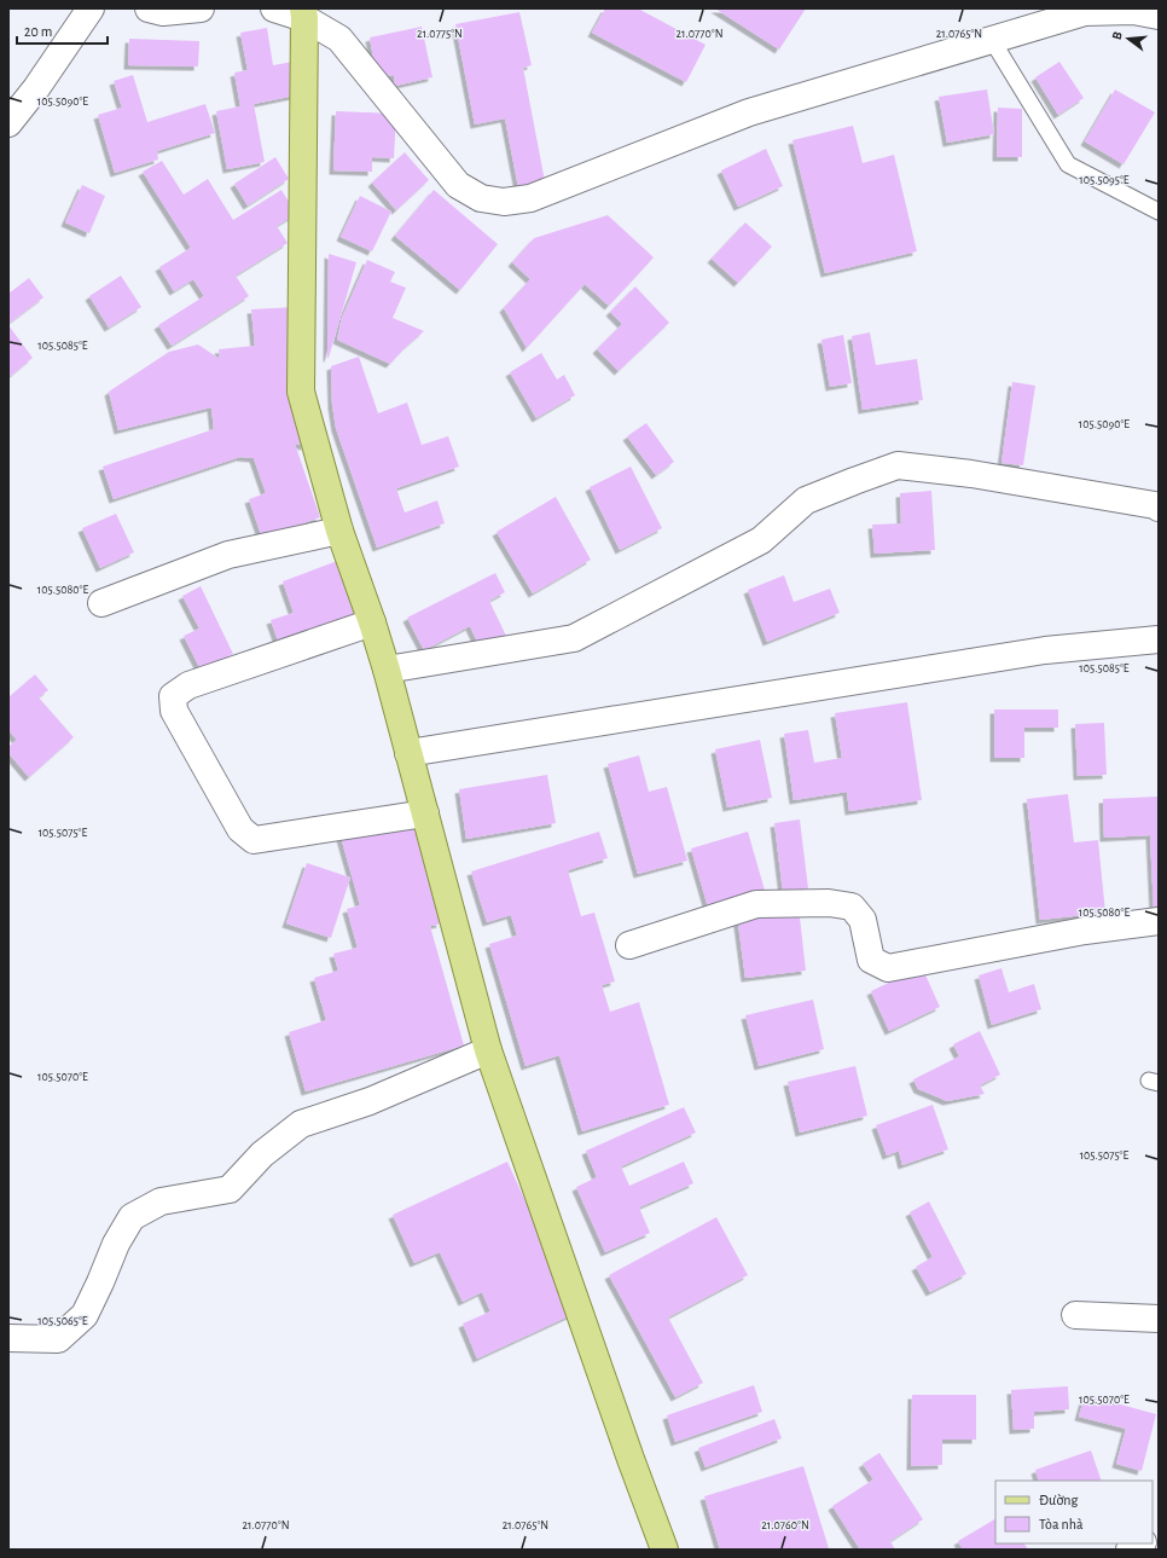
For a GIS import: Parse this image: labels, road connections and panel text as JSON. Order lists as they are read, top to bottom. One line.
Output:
{"legend":["Đường","Tòa nhà"],"scale_bar":"20 m","north":"left","coordinates":["21.0775°N","21.0770°N","21.0765°N","105.5090°E","105.5095°E","105.5085°E","105.5080°E","105.5075°E","105.5070°E","105.5065°E","21.0760°N"]}
